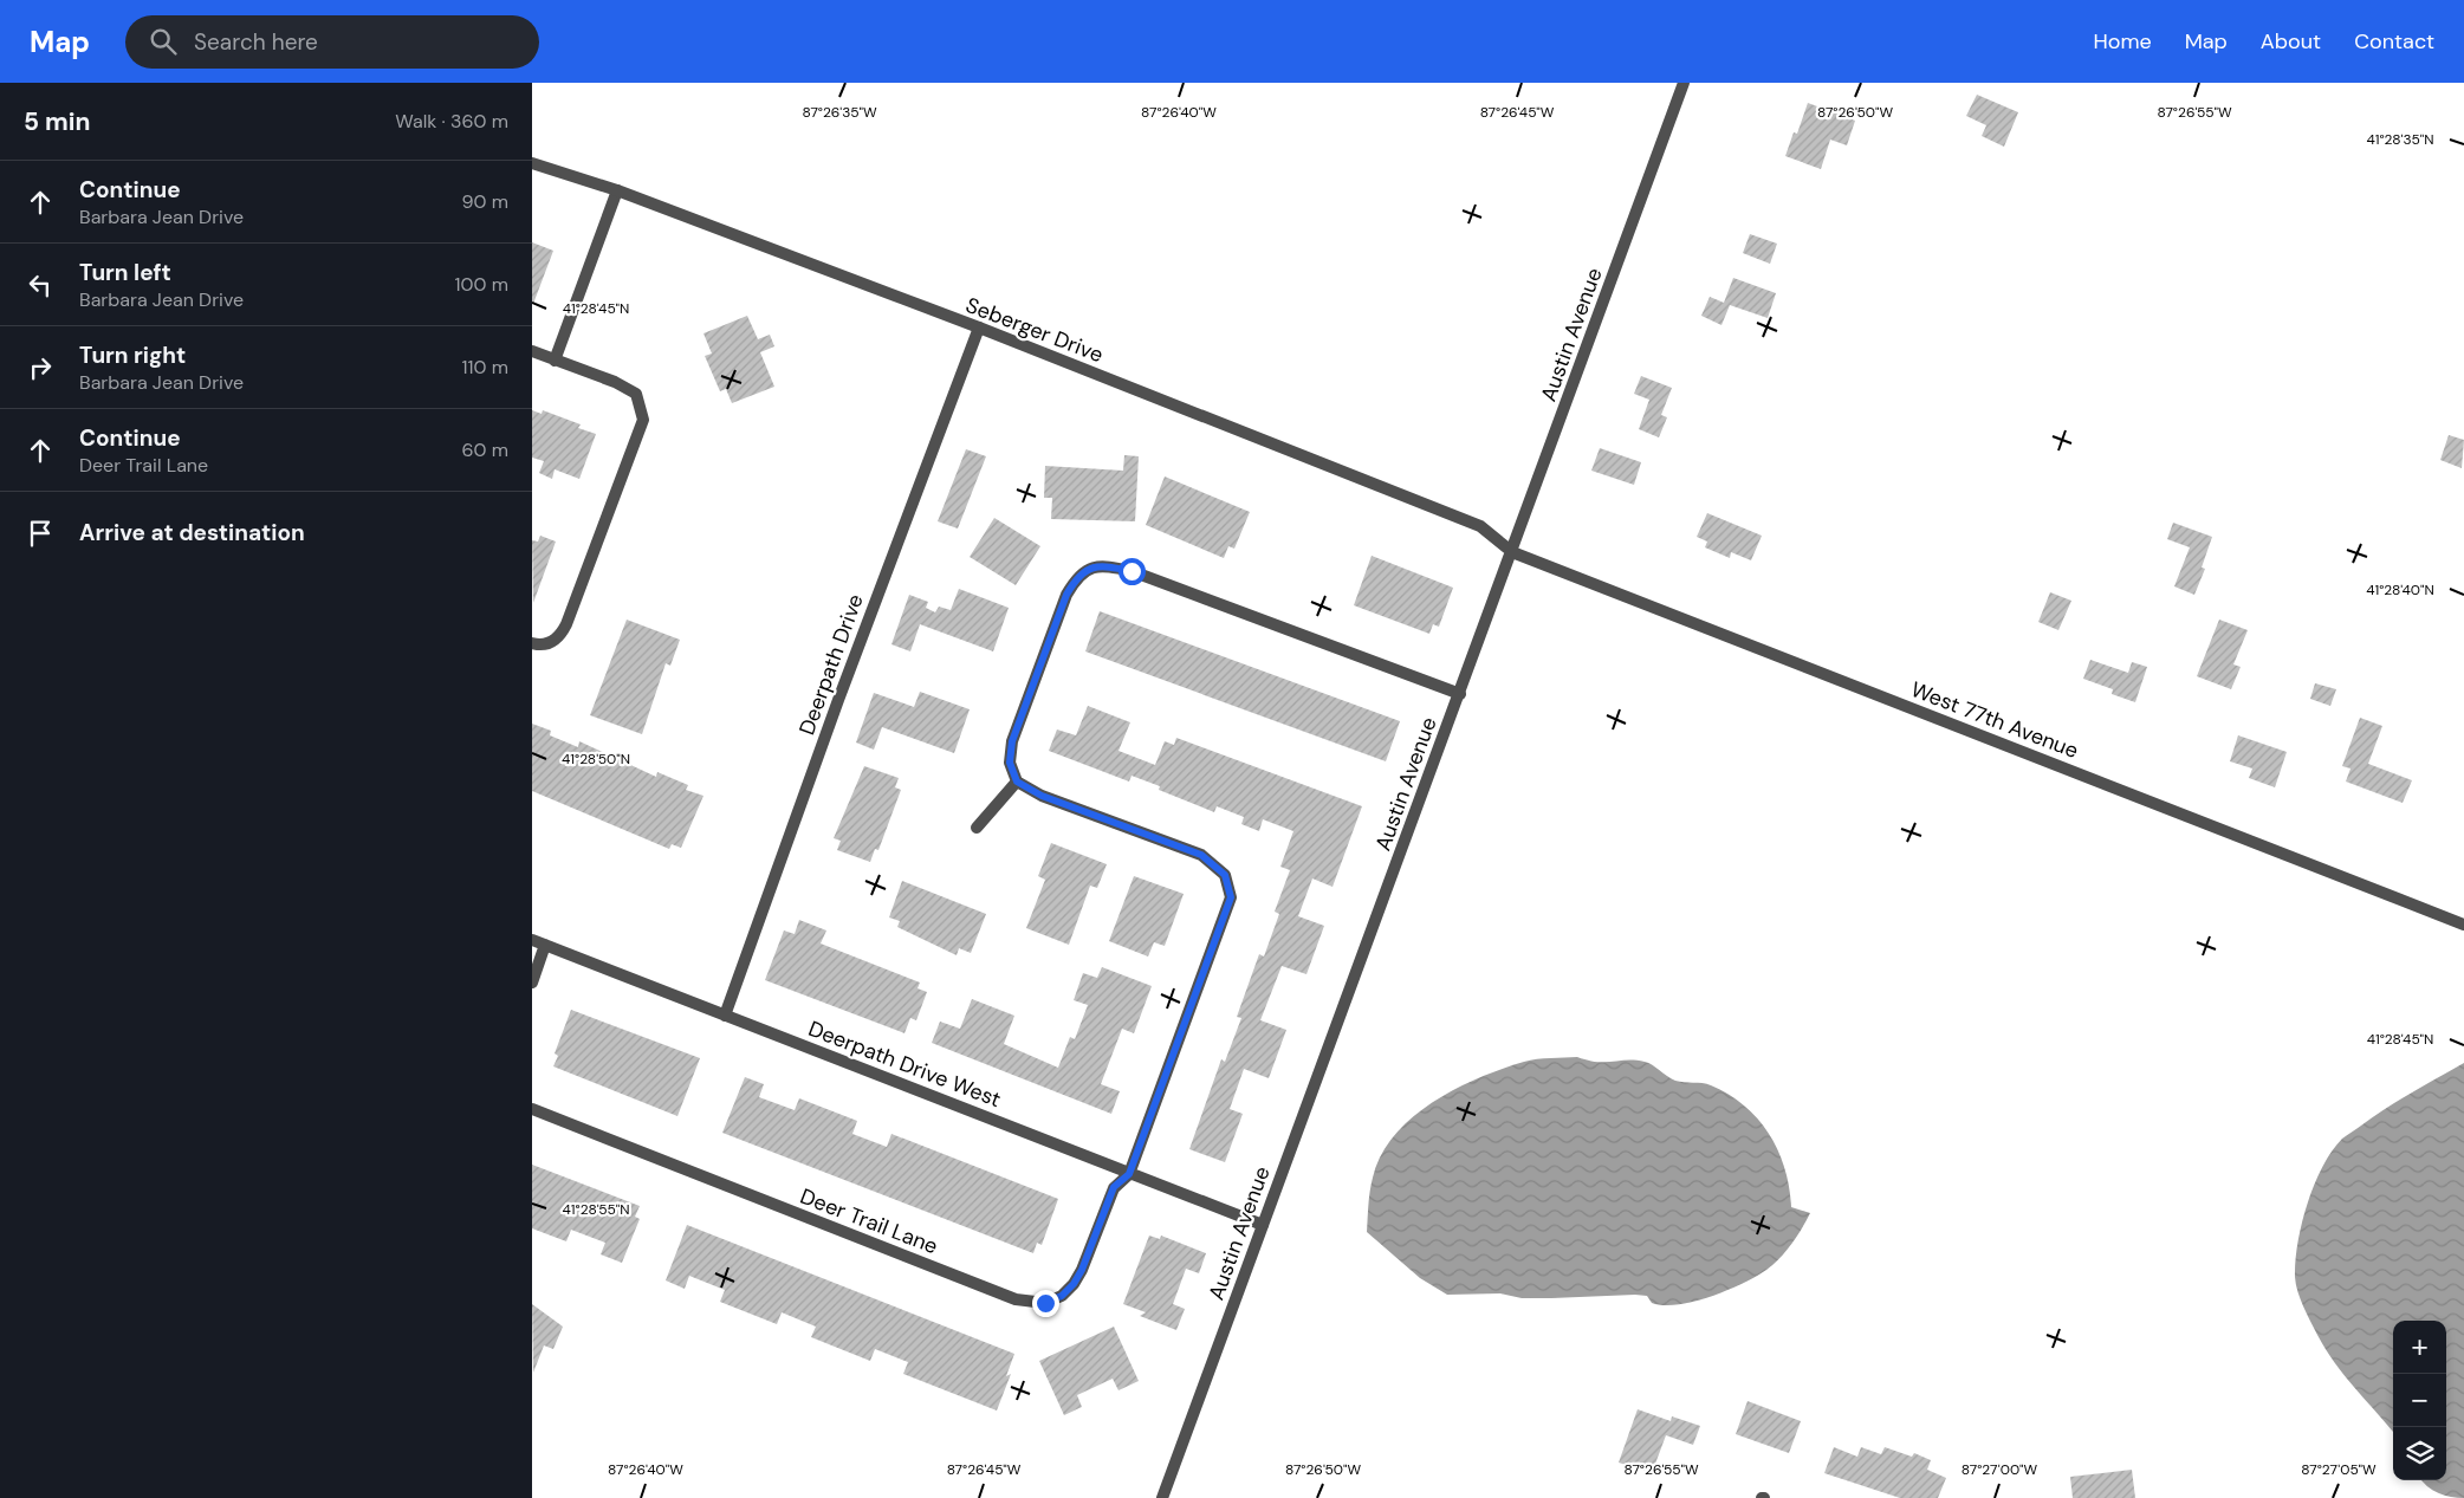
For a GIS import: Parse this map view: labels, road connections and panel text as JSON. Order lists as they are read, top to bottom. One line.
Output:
{"streets":{"street":["Seberger Drive","Austin Avenue","Deerpath Drive","West 77th Avenue","Deerpath Drive West","Deer Trail Lane"]},"crossings":[["Seberger Drive","Austin Avenue"],["Seberger Drive","Deerpath Drive"],["Seberger Drive","West 77th Avenue"],["Austin Avenue","West 77th Avenue"],["Austin Avenue","Deerpath Drive West"],["Deerpath Drive","Deerpath Drive West"],["Deerpath Drive West","Deer Trail Lane"]],"page":{"header":"Map","search":"Search here","nav":["Home","Map","About","Contact"],"heading":["5 min","Walk · 360 m"],"list":[["Continue","Barbara Jean Drive","90 m"],["Turn left","Barbara Jean Drive","100 m"],["Turn right","Barbara Jean Drive","110 m"],["Continue","Deer Trail Lane","60 m"],"Arrive at destination"],"map_buttons":["+","−"]},"coordinates":["87°26'35\"W","87°26'40\"W","87°26'45\"W","87°26'50\"W","87°26'55\"W","41°28'35\"N","41°28'45\"N","41°28'40\"N","41°28'50\"N","41°28'55\"N","87°27'00\"W","87°27'05\"W"]}
